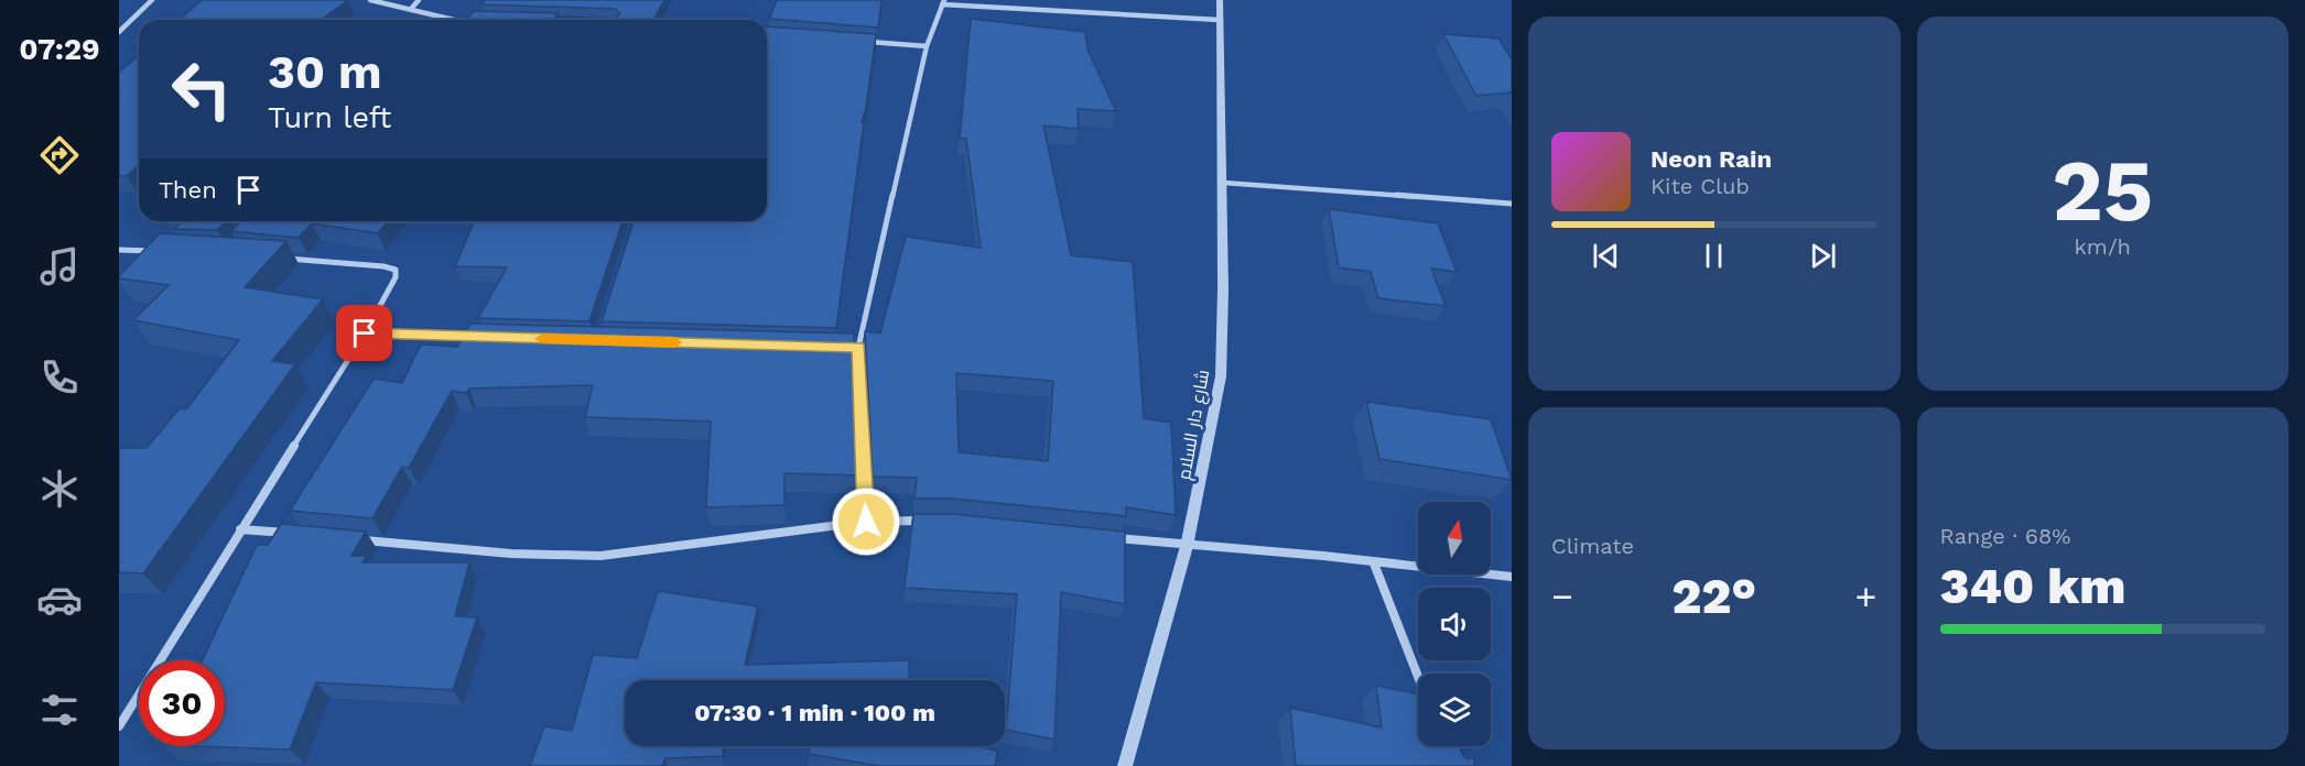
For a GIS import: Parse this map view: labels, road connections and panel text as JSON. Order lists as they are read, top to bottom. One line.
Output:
{"streets":{"street":["شارع دار السلام"]},"north":"top","page":{"tabs":"07:29","tile":[["25","km/h"],"Climate",["Range · 68%","340 km"]],"turn":["30 m","Turn left"],"song":["Neon Rain","Kite Club"],"then":"Then","heat":["−","22°","+"],"limit":"30","trip":"07:30 · 1 min · 100 m"}}
